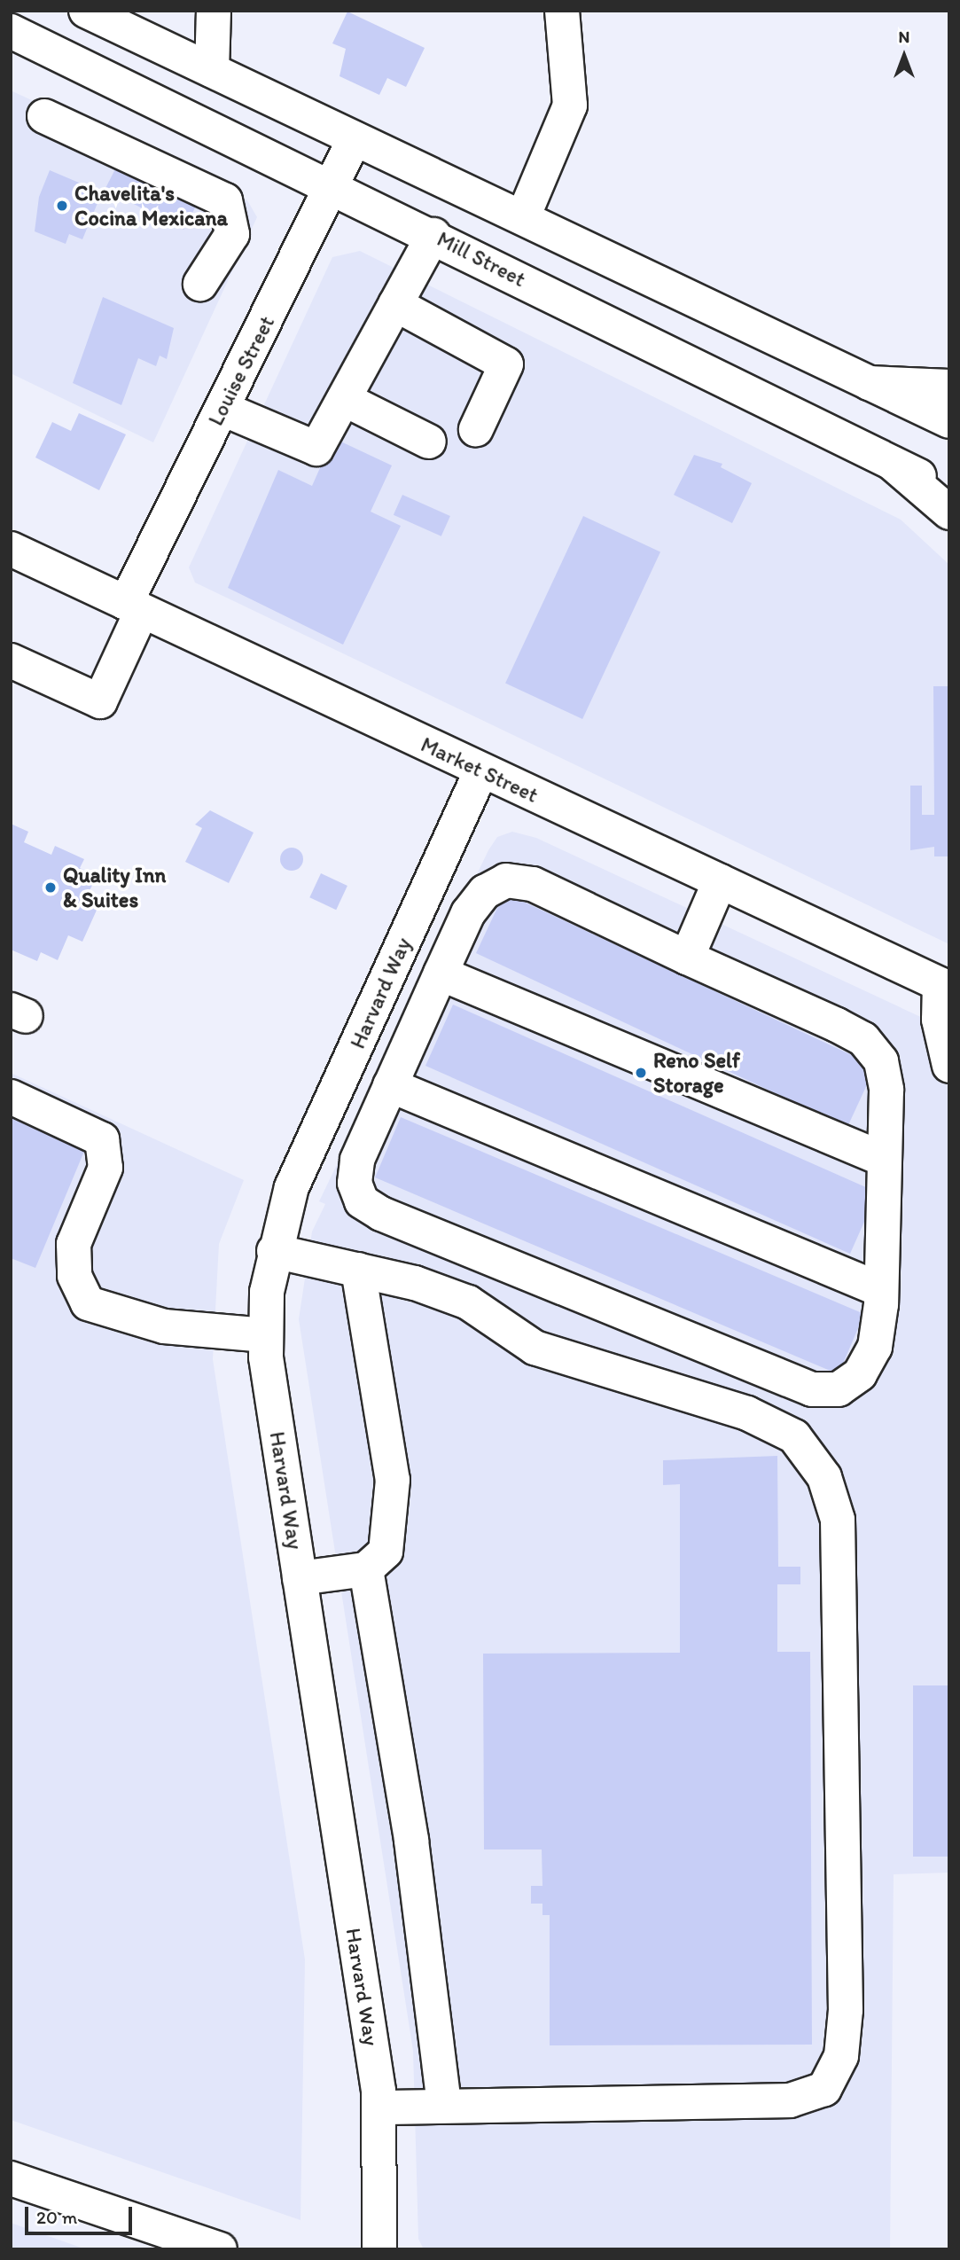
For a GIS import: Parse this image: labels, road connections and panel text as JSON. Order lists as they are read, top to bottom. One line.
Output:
{"streets":{"main road":["Mill Street","Louise Street","Market Street","Harvard Way"]},"crossings":[["Mill Street","Louise Street"],["Louise Street","Market Street"],["Market Street","Harvard Way"]],"places":["Chavelita's Cocina Mexicana","Quality Inn & Suites","Reno Self Storage"],"scale_bar":"20 m","north":"top"}
